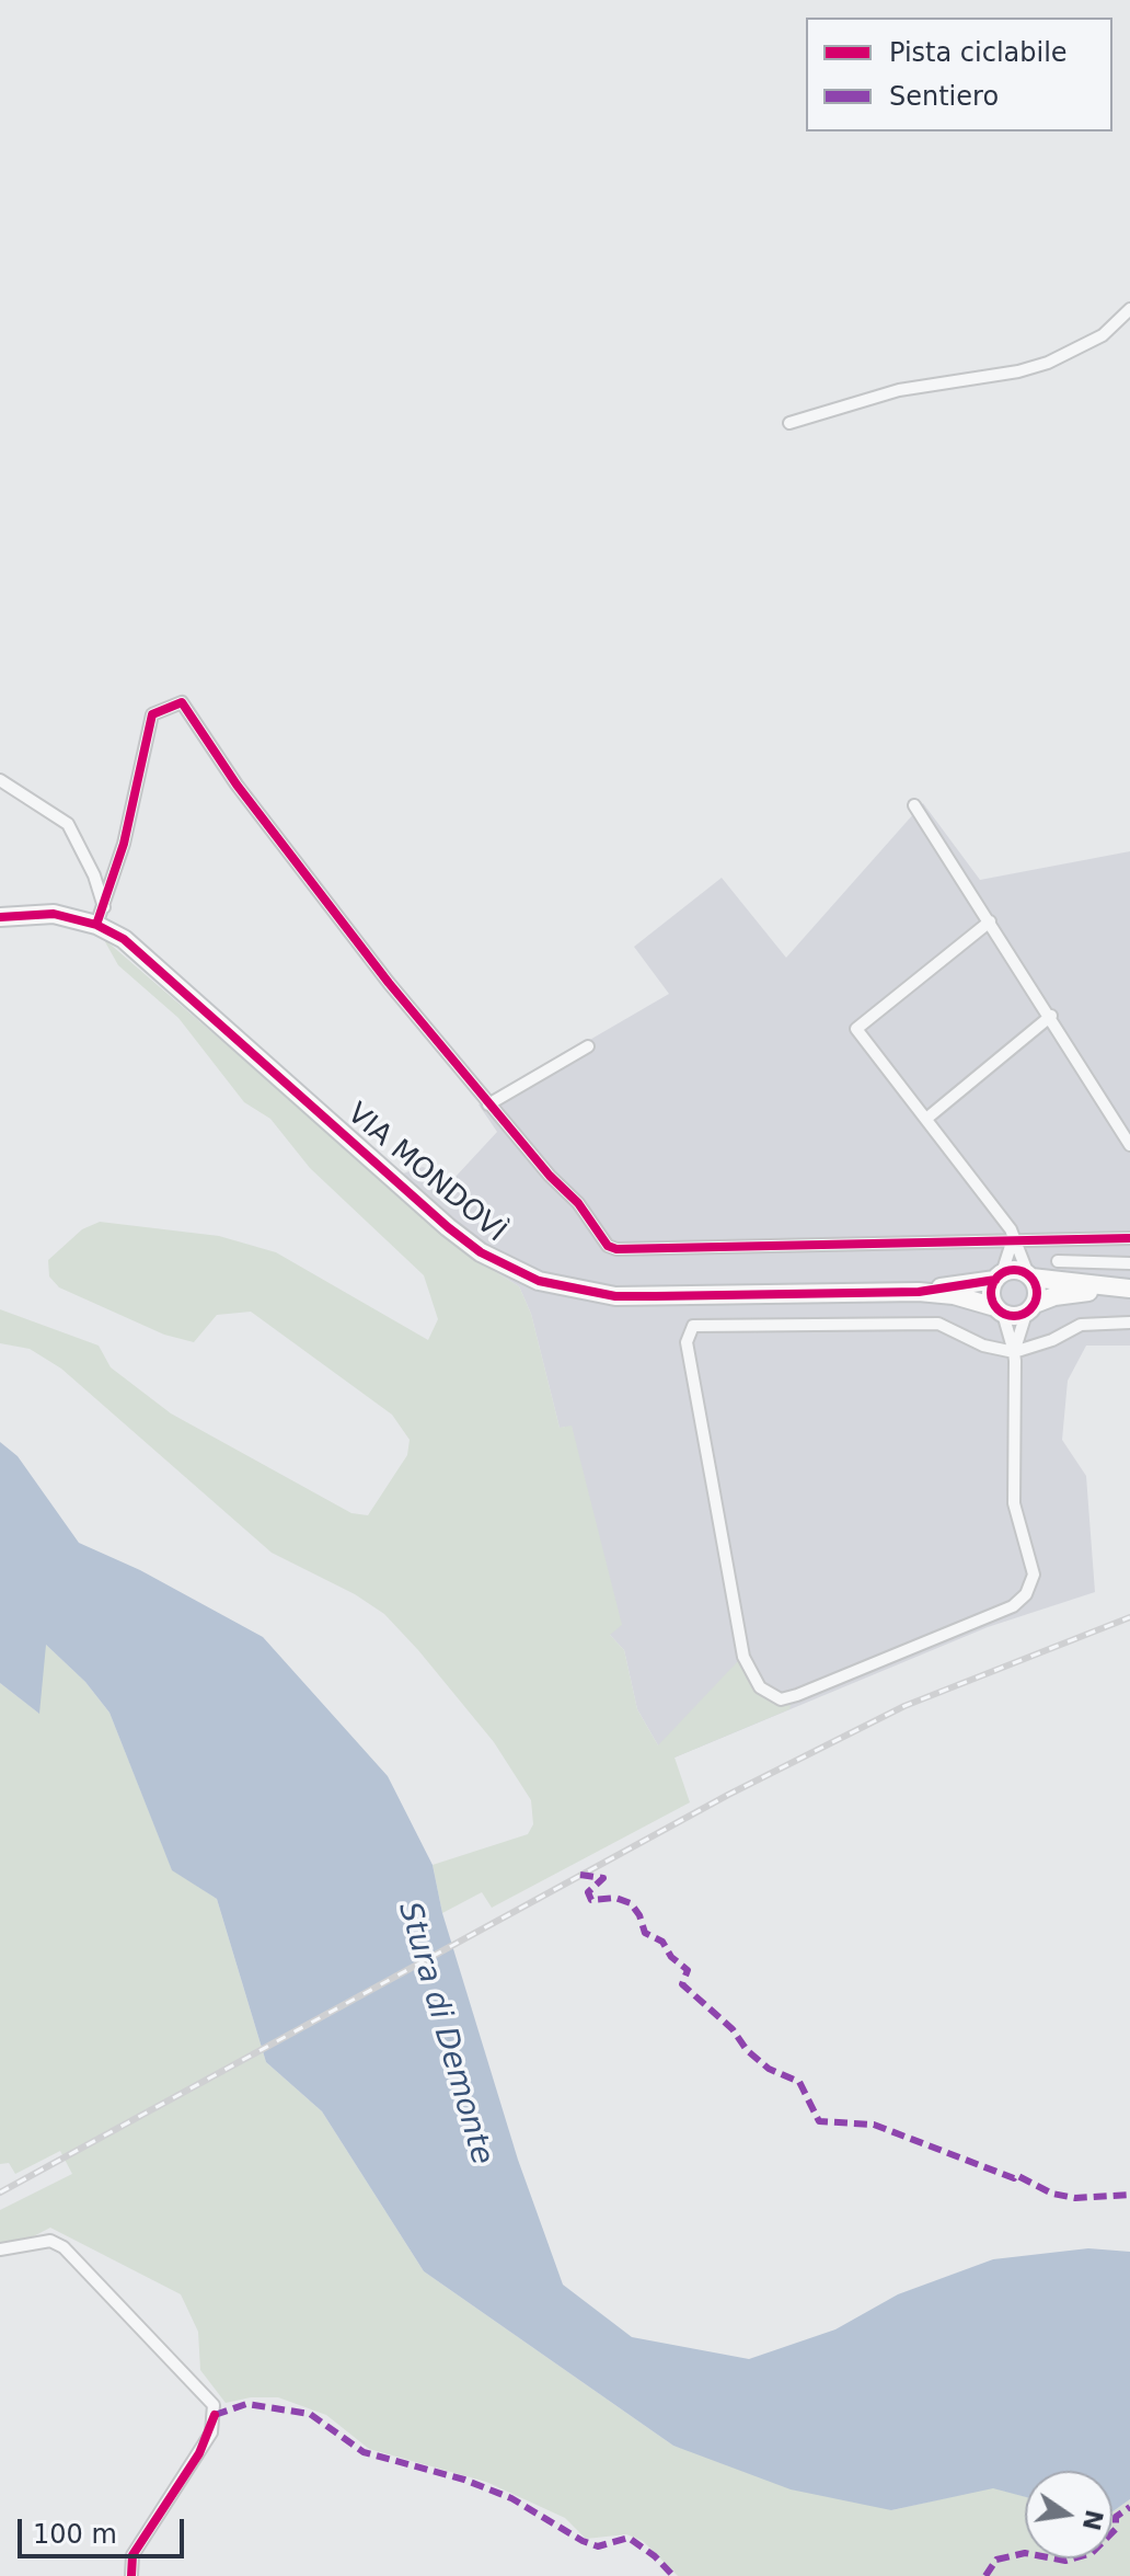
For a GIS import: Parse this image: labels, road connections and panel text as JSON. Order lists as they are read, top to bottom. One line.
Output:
{"streets":{"main road":["VIA MONDOVÌ"]},"water":["Stura di Demonte"],"legend":["Pista ciclabile","Sentiero"],"scale_bar":"100 m","north":"right"}
